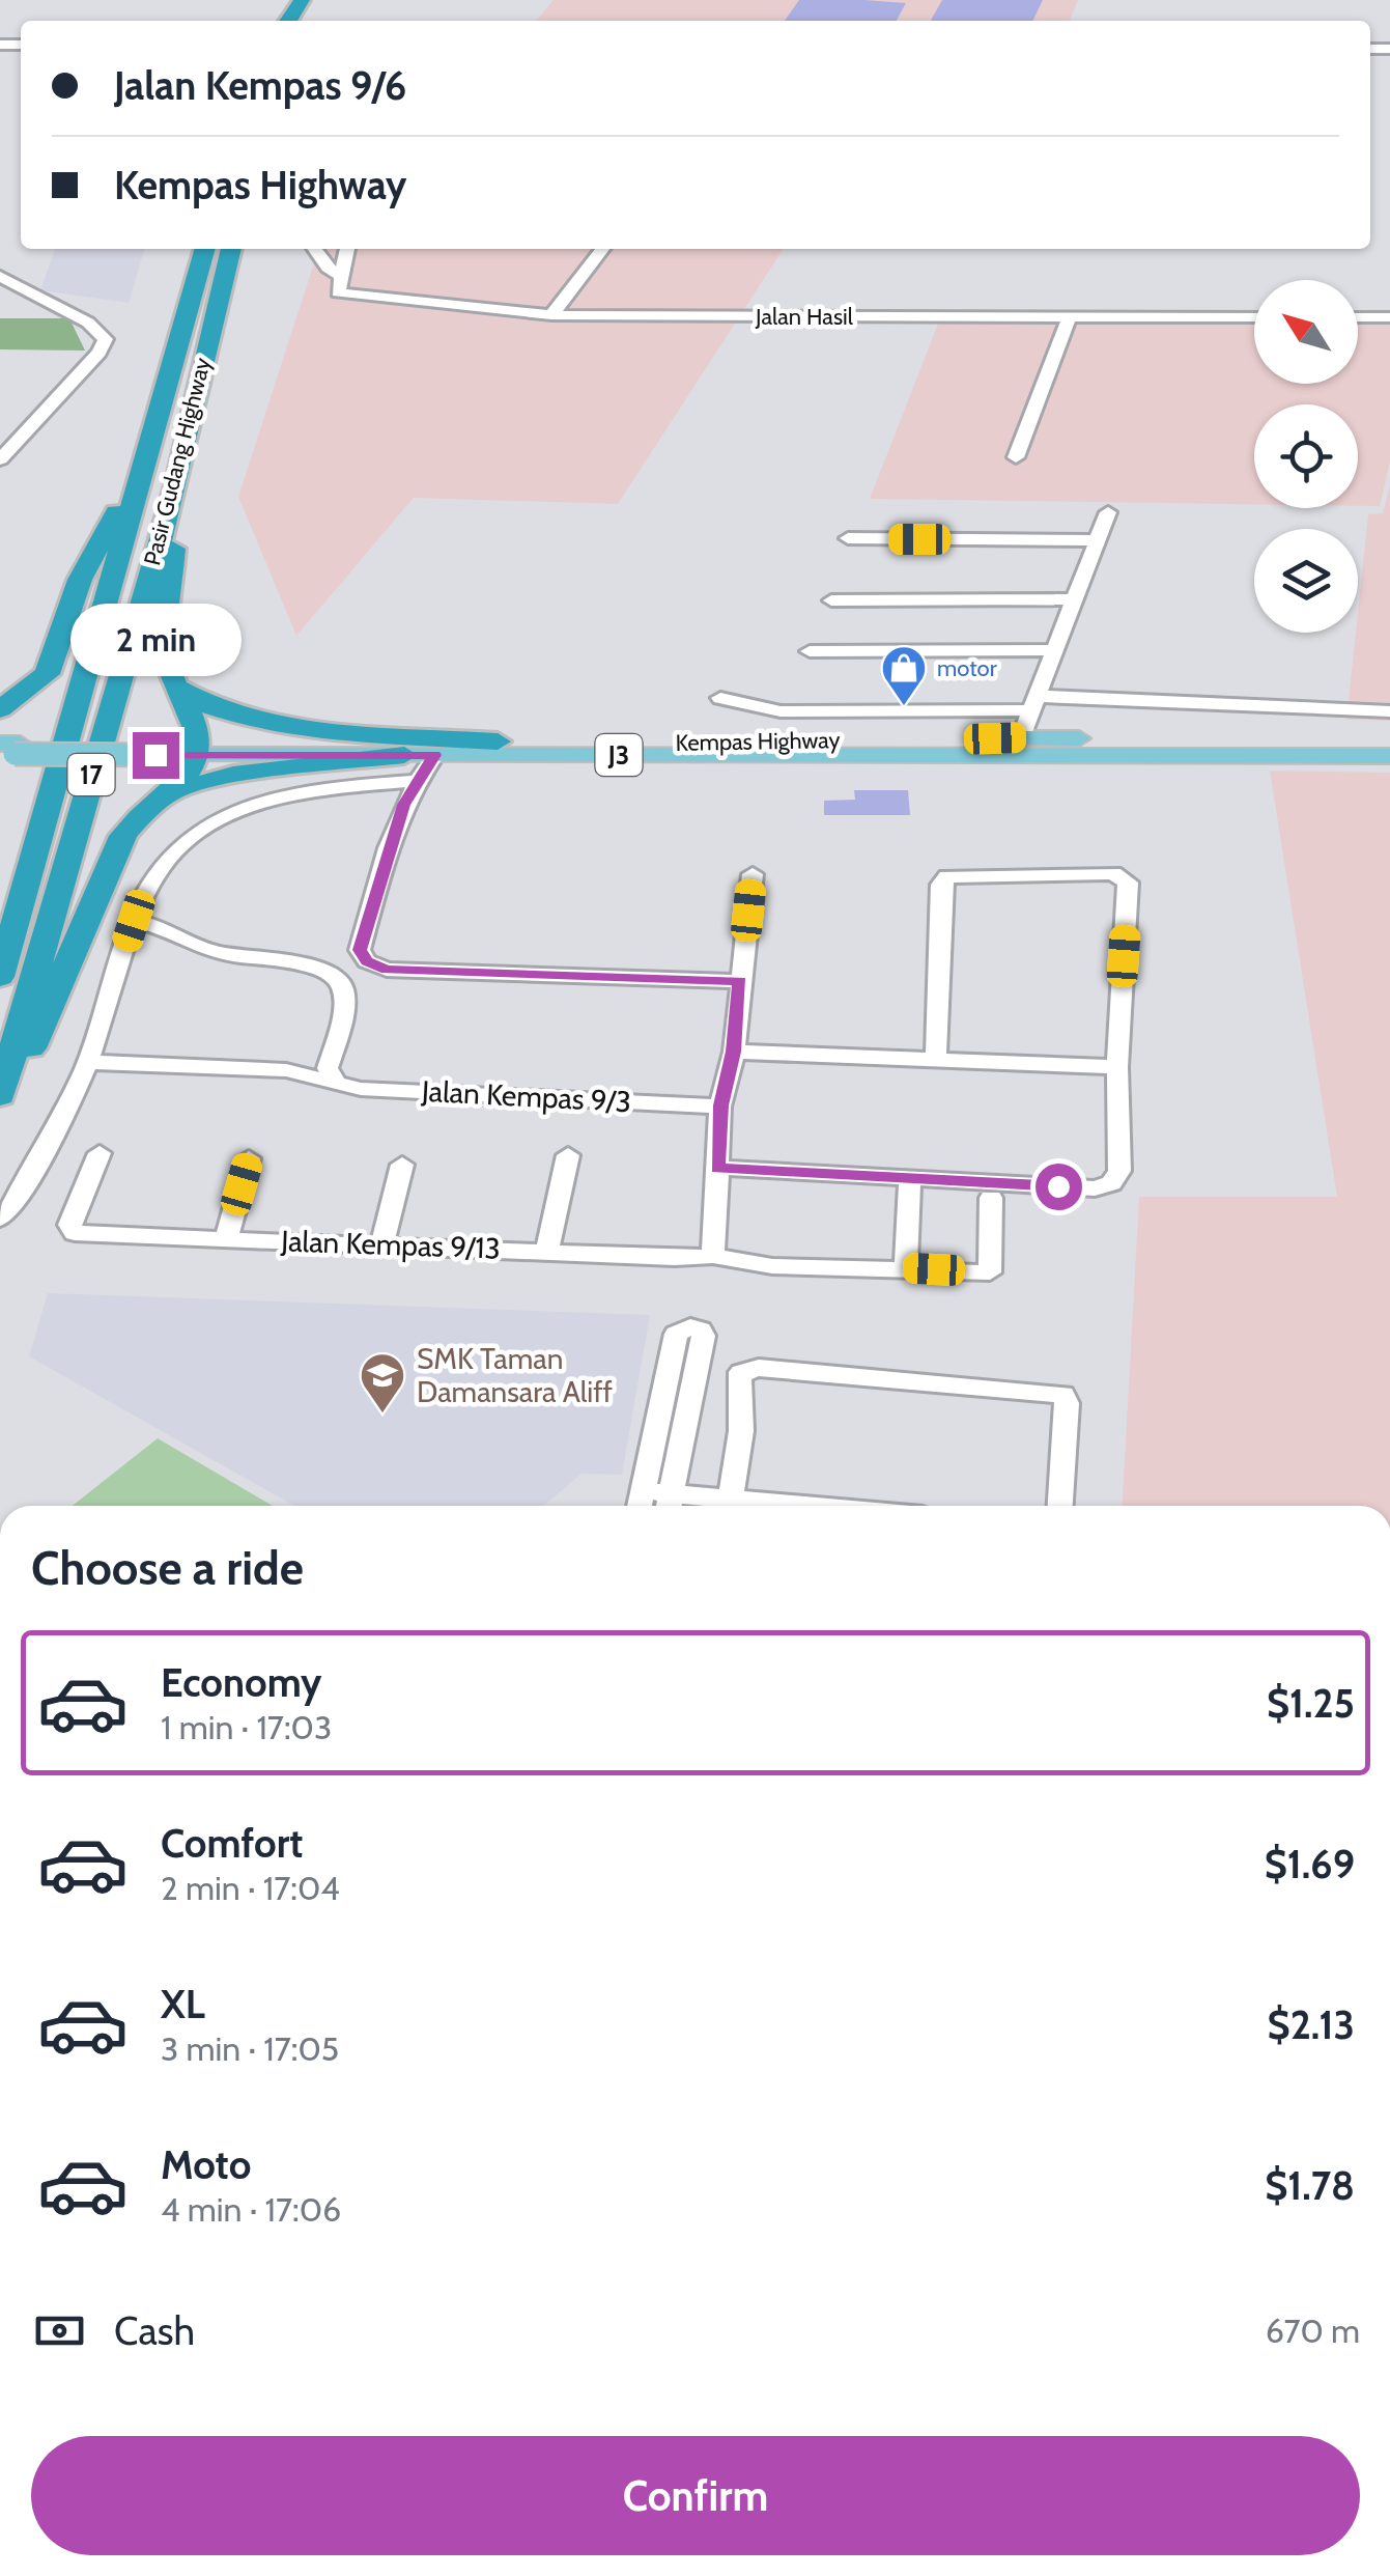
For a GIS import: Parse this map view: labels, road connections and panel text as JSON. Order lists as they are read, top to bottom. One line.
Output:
{"streets":{"highway":["Pasir Gudang Highway","17"],"main road":["Kempas Highway","J3"],"street":["Jalan Hasil","Jalan Kempas 9/3","Jalan Kempas 9/13"]},"places":{"shop":["motor"],"school or university":["SMK Taman Damansara Aliff"]},"north":"top left","page":{"banner":["Jalan Kempas 9/6","Kempas Highway"],"bubble":"2 min","heading":"Choose a ride","list":[{"name":"Economy","note":"1 min · 17:03","value":"$1.25"},{"name":"Comfort","note":"2 min · 17:04","value":"$1.69"},{"name":"XL","note":"3 min · 17:05","value":"$2.13"},{"name":"Moto","note":"4 min · 17:06","value":"$1.78"}],"pay":["Cash","670 m"],"buttons":"Confirm"}}
